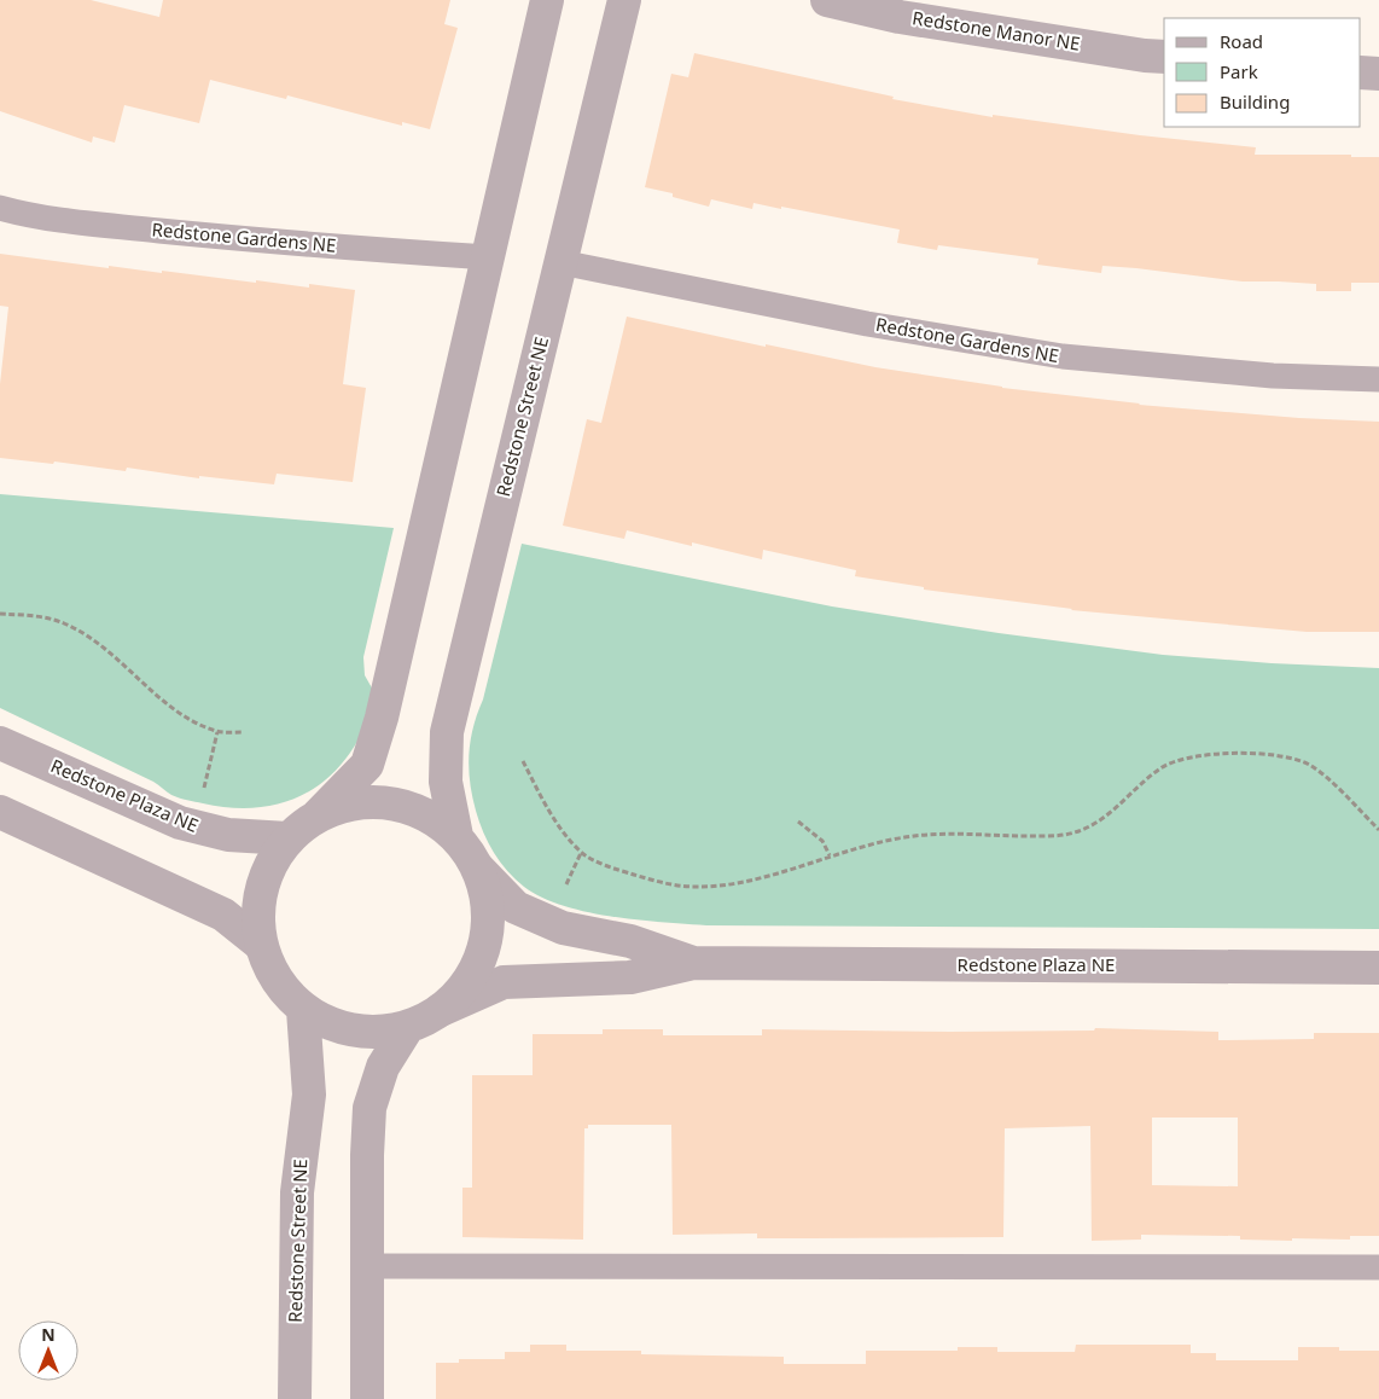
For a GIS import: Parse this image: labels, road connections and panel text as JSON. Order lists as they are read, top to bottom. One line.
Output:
{"streets":{"street":["Redstone Manor NE","Redstone Street NE","Redstone Plaza NE"],"lane":["Redstone Gardens NE"]},"crossings":[["Redstone Gardens NE","Redstone Street NE"]],"legend":["Road","Park","Building"],"north":"top"}
